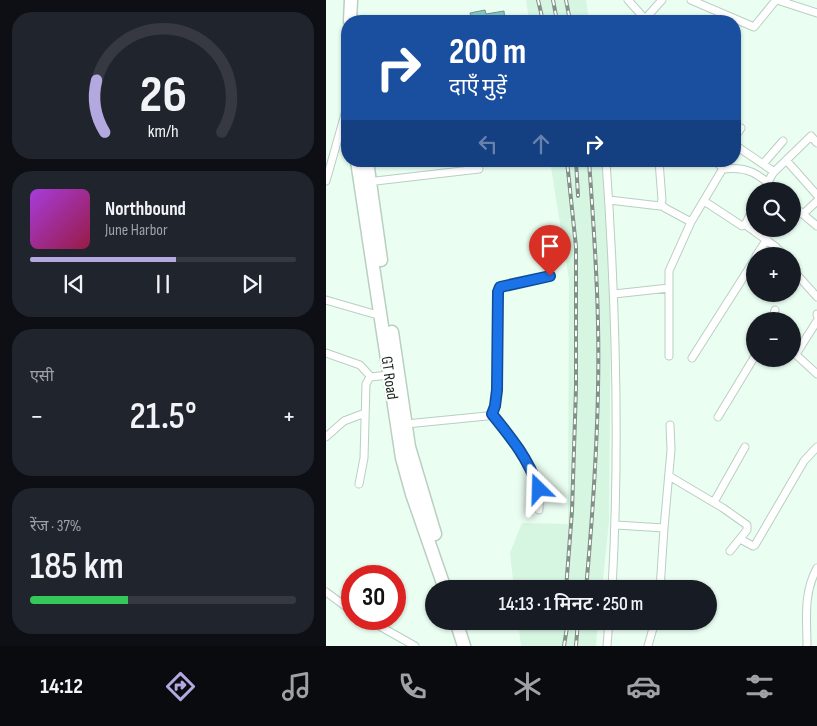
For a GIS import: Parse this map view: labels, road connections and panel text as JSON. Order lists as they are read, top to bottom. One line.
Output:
{"streets":{"highway":["GT Road"]},"page":{"turn":["200 m","दाएँ मुड़ें"],"map_buttons":["+","−"],"song":["Northbound","June Harbor"],"tile":["एसी",["रेंज · 37%","185 km"]],"heat":["−","21.5°","+"],"limit":"30","trip":"14:13 · 1 मिनट · 250 m","tabs":"14:12","gauge":["26","km/h"]}}
